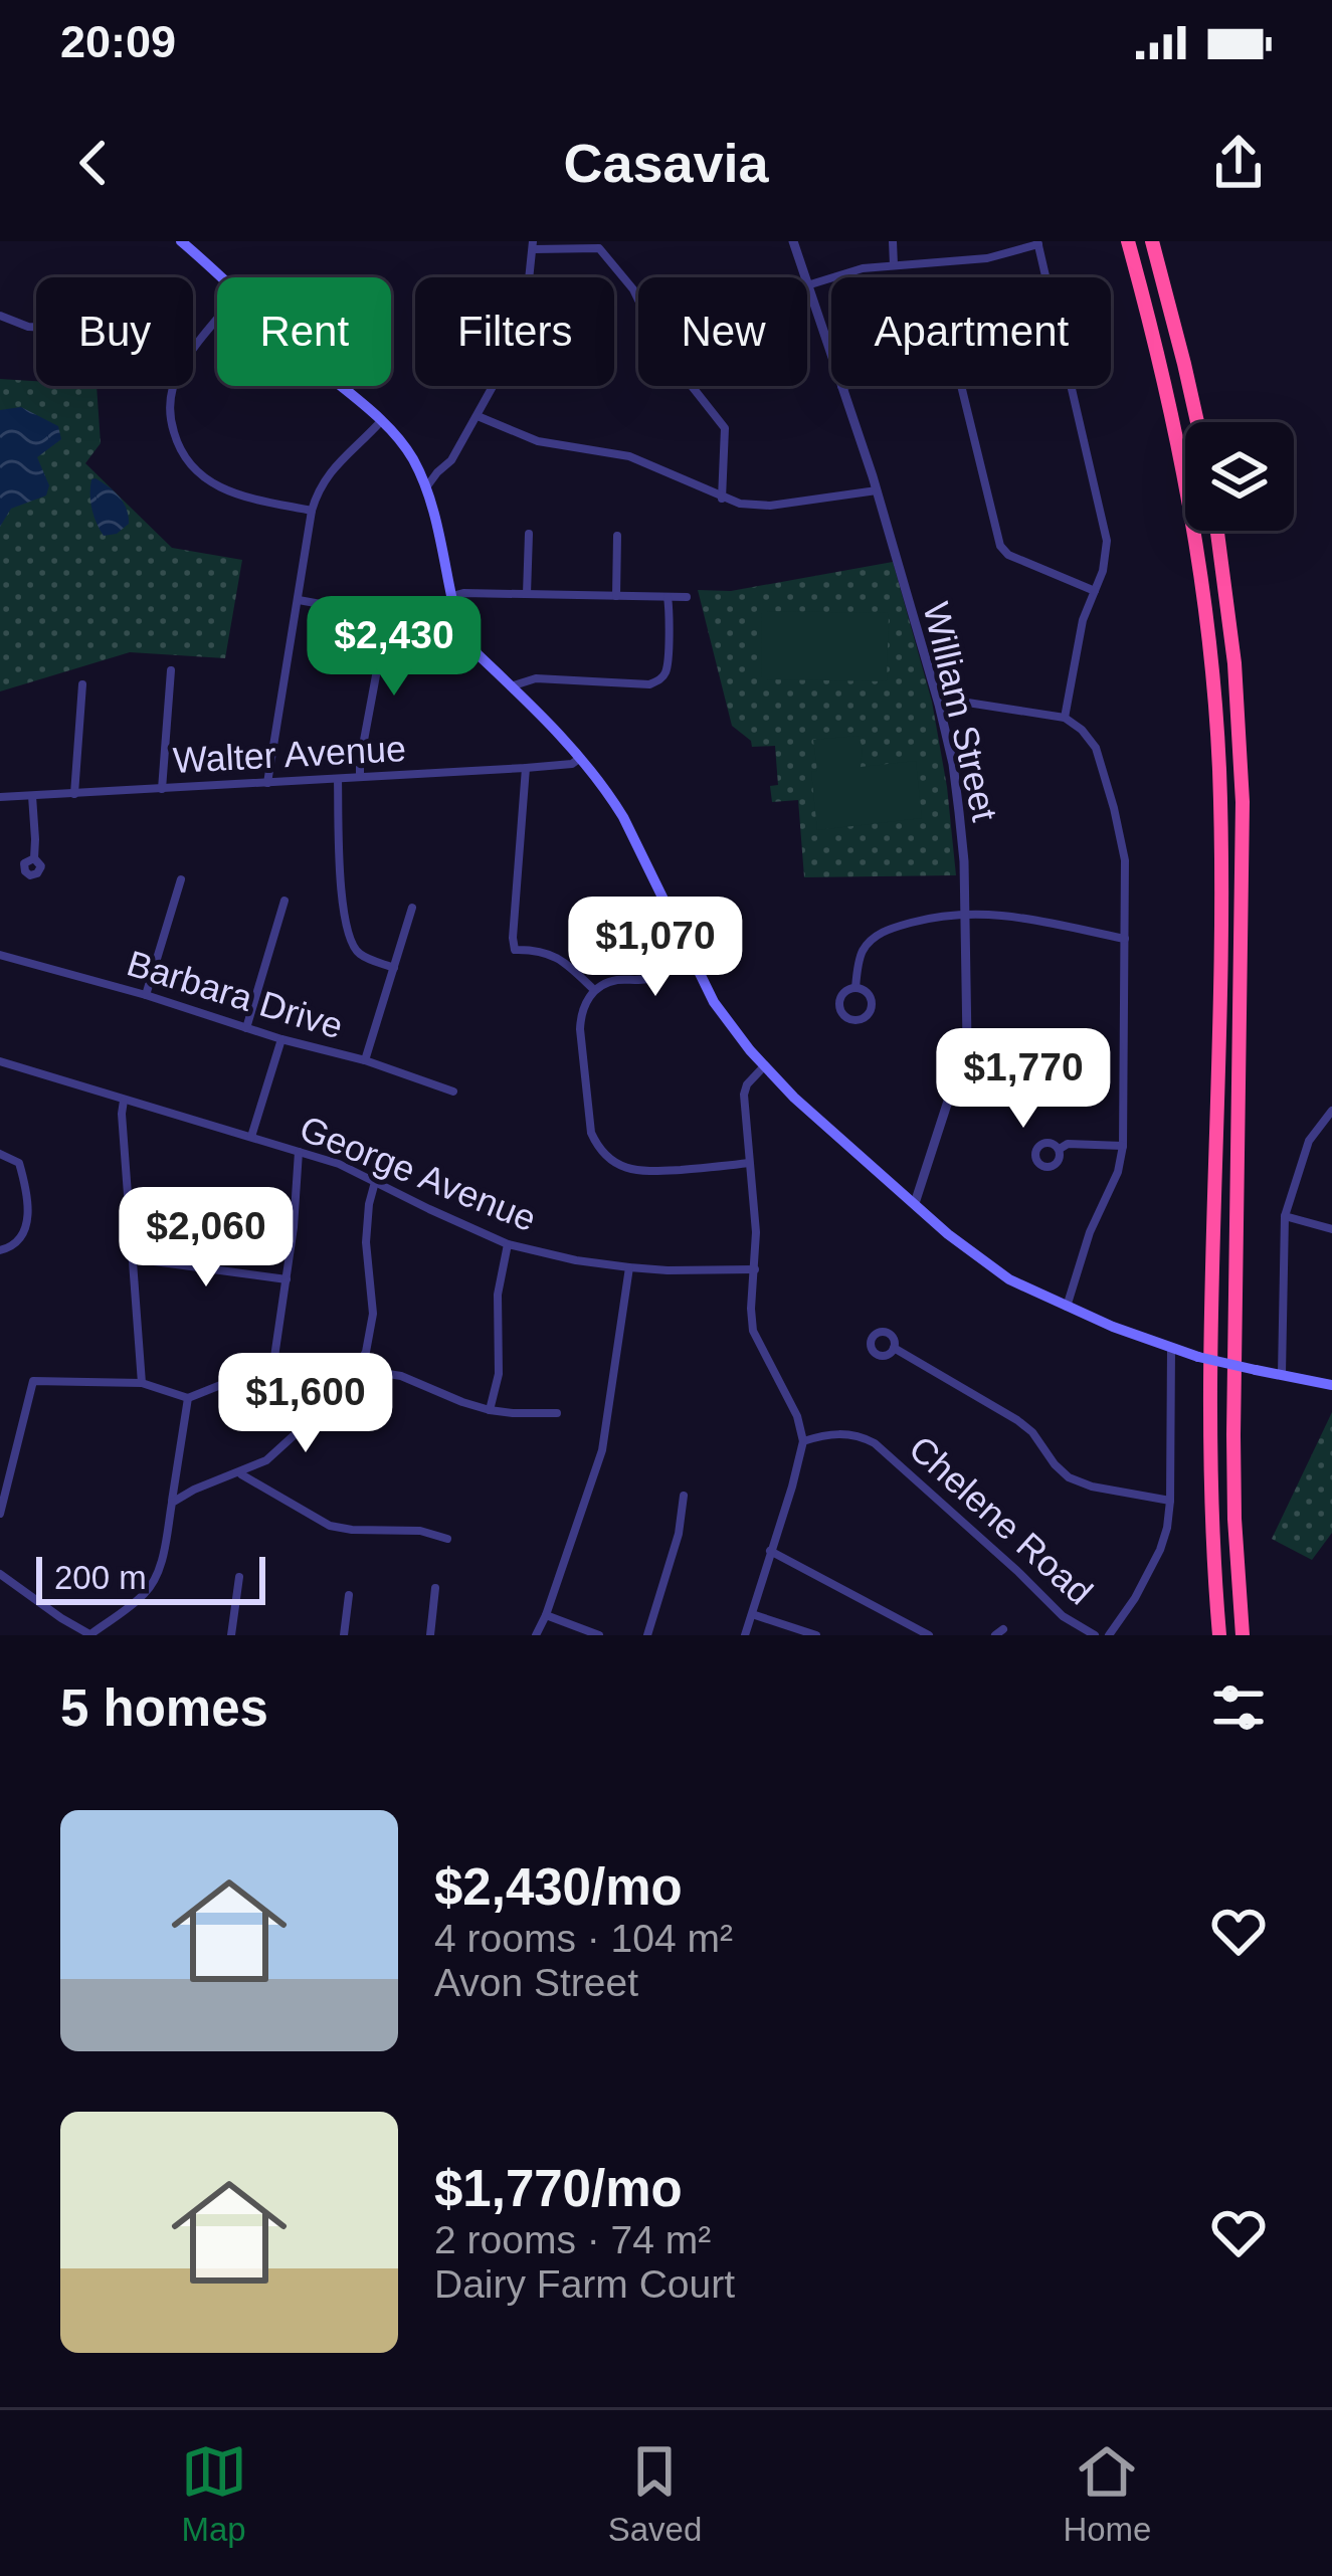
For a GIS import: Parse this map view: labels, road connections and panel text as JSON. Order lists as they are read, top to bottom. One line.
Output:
{"streets":{"street":["William Street","Walter Avenue","Barbara Drive","George Avenue","Chelene Road"]},"scale_bar":"200 m","page":{"status":"20:09","header":"Casavia","chip":["Buy","Rent","Filters","New","Apartment"],"price":["$2,430","$1,070","$1,770","$2,060","$1,600"],"scale":"200 m","heading":"5 homes","list":[{"name":"$2,430/mo","note":"4 rooms · 104 m² · Avon Street"},{"name":"$1,770/mo","note":"2 rooms · 74 m² · Dairy Farm Court"}],"tabs":["Map","Saved","Home"]}}
